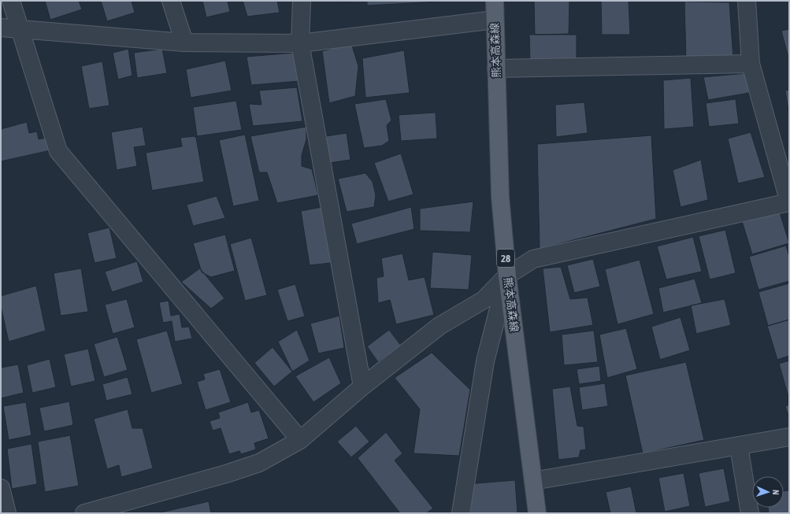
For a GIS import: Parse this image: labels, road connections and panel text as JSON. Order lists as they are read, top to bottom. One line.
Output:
{"streets":{"main road":["熊本高森線","28"]},"north":"right"}
